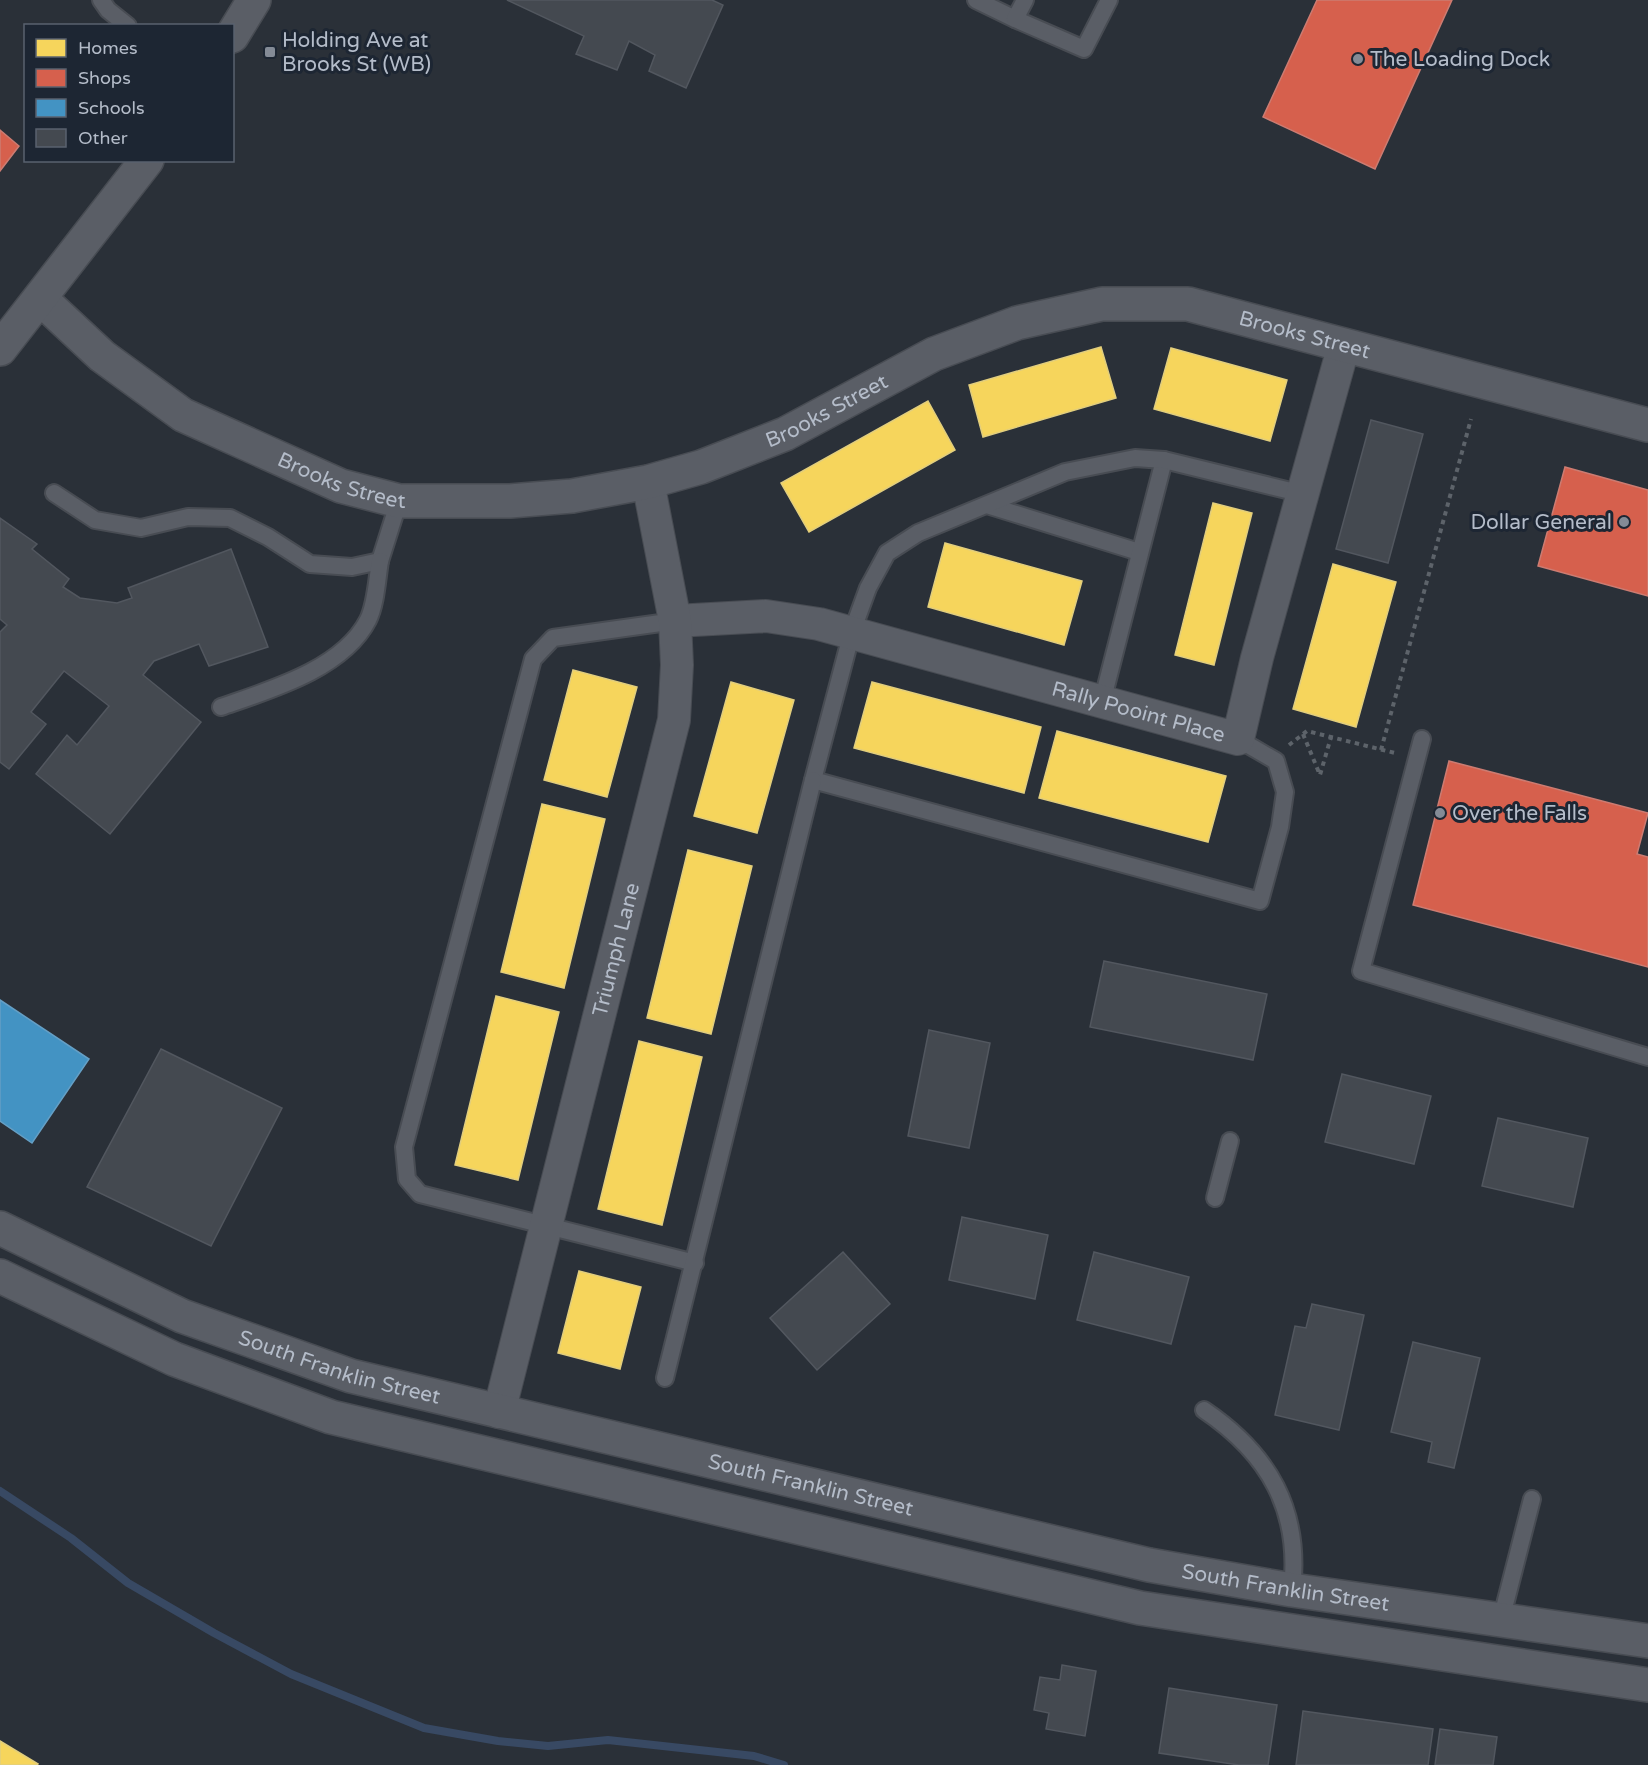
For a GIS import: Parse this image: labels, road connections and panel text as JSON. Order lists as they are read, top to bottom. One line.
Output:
{"streets":{"street":["Brooks Street","Rally Pooint Place","Triumph Lane","South Franklin Street"]},"crossings":[["Brooks Street","Rally Pooint Place"],["Brooks Street","Triumph Lane"],["Rally Pooint Place","Triumph Lane"],["Triumph Lane","South Franklin Street"]],"places":{"transit":["Holding Ave at Brooks St (WB)"],"other":["The Loading Dock","Dollar General","Over the Falls"]},"legend":["Homes","Shops","Schools","Other"]}
